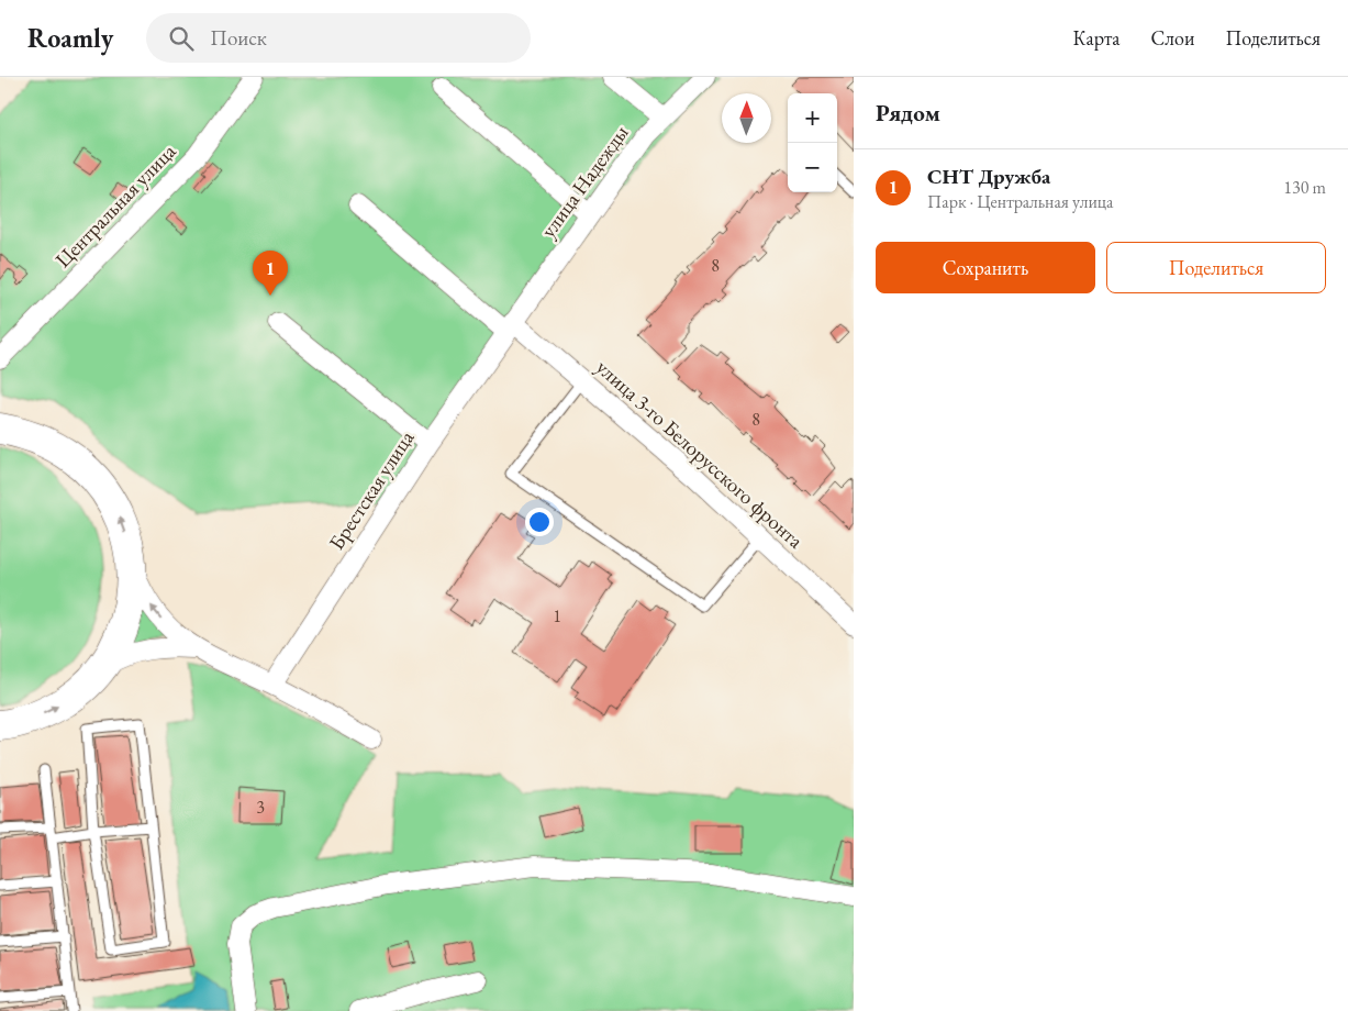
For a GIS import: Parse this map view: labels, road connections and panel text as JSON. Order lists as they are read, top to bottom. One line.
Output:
{"streets":{"street":["улица Надежды","Центральная улица","улица 3-го Белорусского фронта","Брестская улица"]},"crossings":[["улица Надежды","улица 3-го Белорусского фронта"],["улица Надежды","Брестская улица"],["улица 3-го Белорусского фронта","Брестская улица"]],"house_numbers":["8","8","1","3"],"north":"top","page":{"header":"Roamly","search":"Поиск","nav":["Карта","Слои","Поделиться"],"heading":"Рядом","map_buttons":["+","−"],"list":[{"mark":"1","name":"СНТ Дружба","note":"Парк · Центральная улица","value":"130 m"}],"buttons":["Сохранить","Поделиться"],"pins":"1"}}
